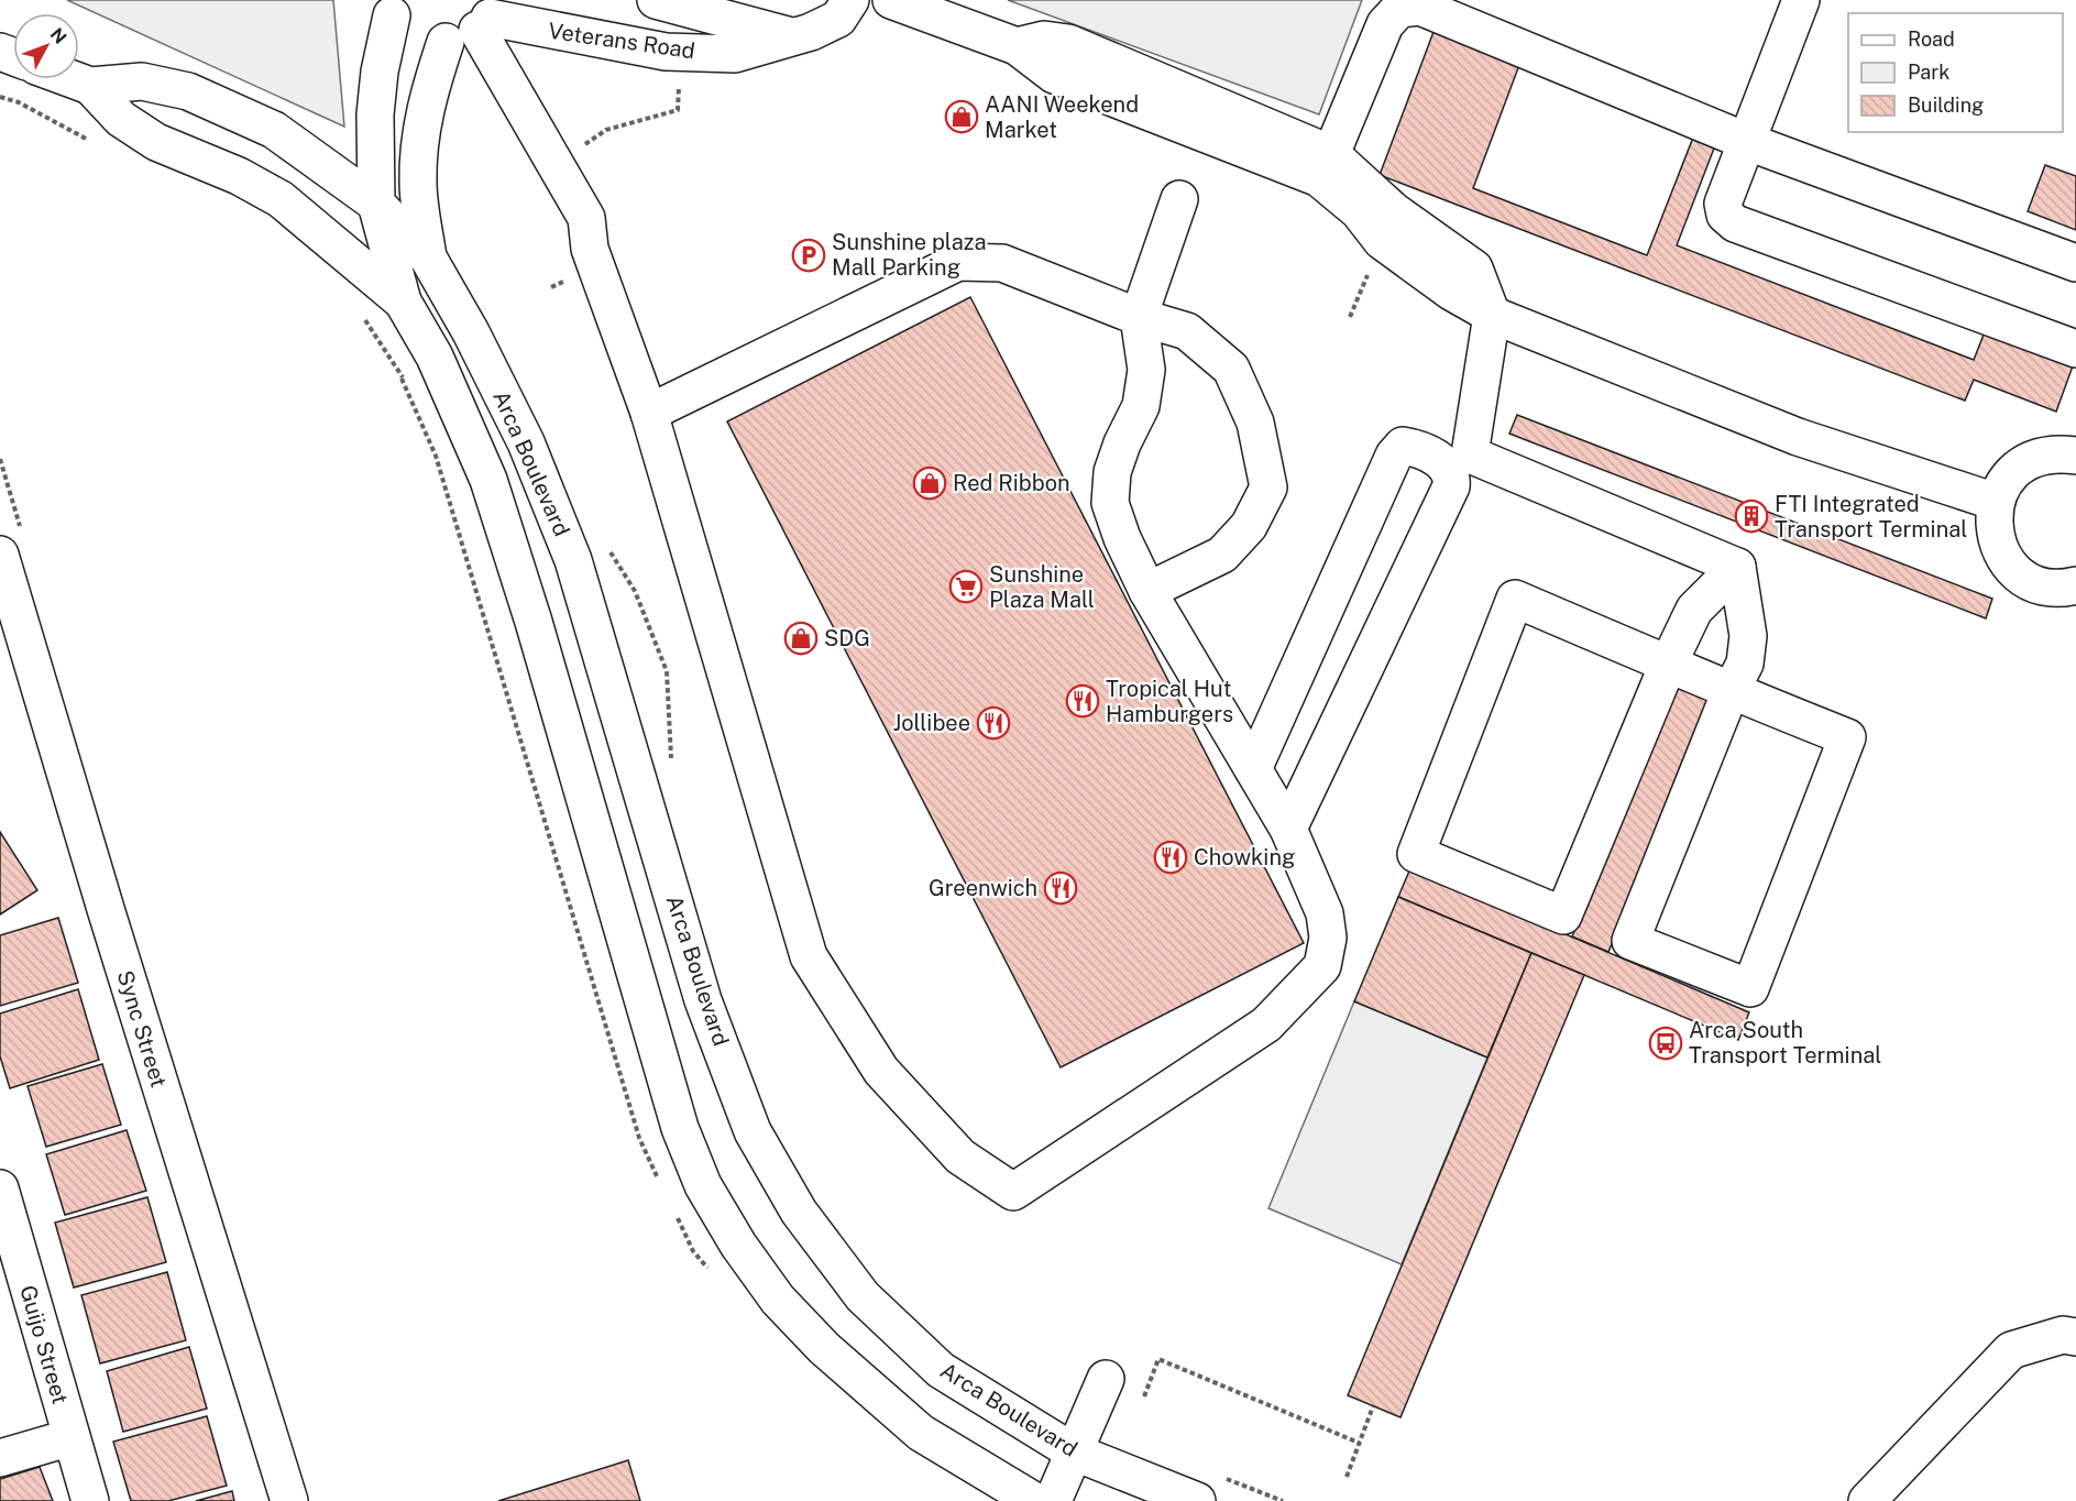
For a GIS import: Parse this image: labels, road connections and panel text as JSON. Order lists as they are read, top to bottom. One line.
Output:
{"streets":{"street":["Veterans Road","Arca Boulevard","Sync Street","Guijo Street"]},"crossings":[["Veterans Road","Arca Boulevard"]],"places":{"shop":["AANI Weekend Market","Red Ribbon","SDG"],"parking":["Sunshine plaza Mall Parking"],"building":["FTI Integrated Transport Terminal"],"supermarket":["Sunshine Plaza Mall"],"restaurant":["Tropical Hut Hamburgers","Jollibee","Chowking","Greenwich"],"bus stop":["Arca South Transport Terminal"]},"legend":["Road","Park","Building"],"north":"top right"}
